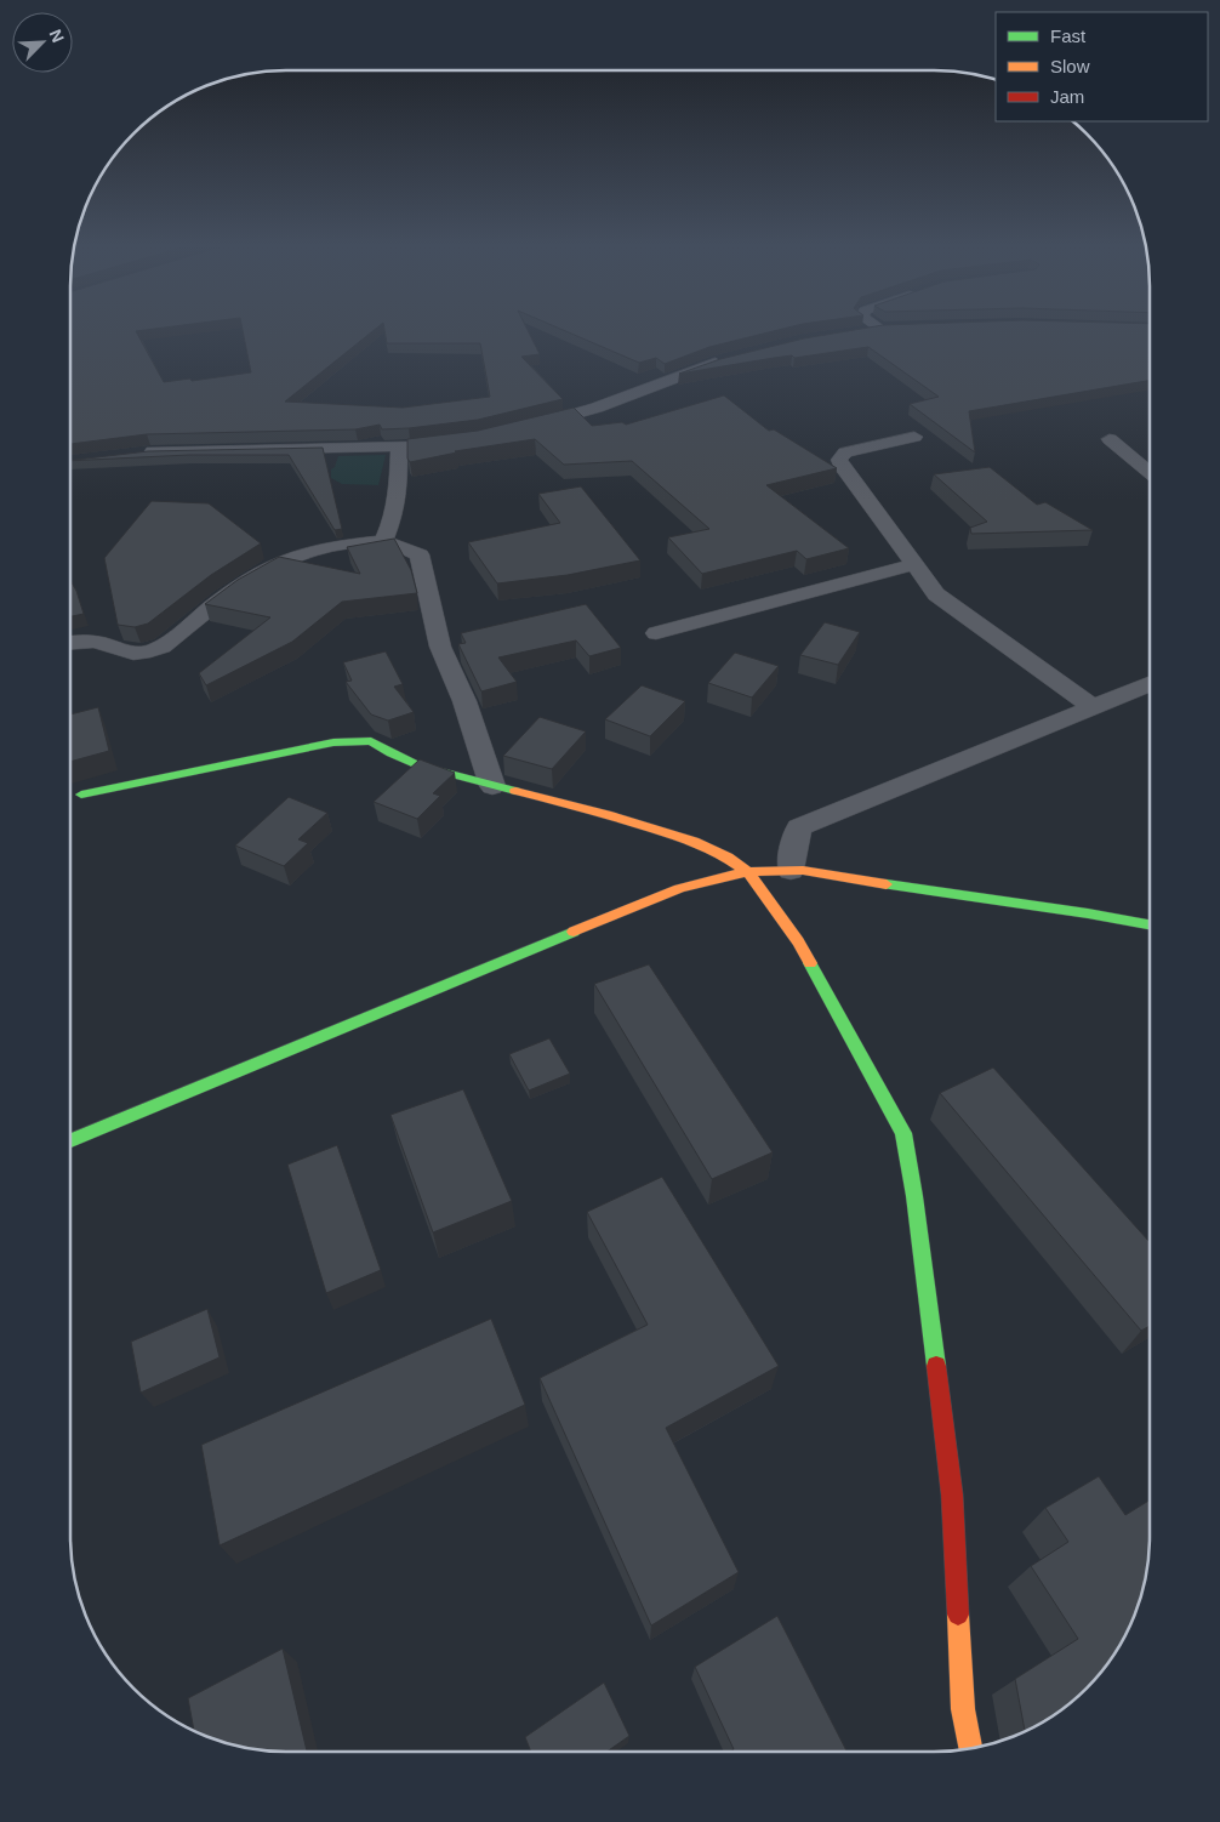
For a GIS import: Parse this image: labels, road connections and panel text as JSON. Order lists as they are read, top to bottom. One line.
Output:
{"legend":["Fast","Slow","Jam"],"north":"top right"}
